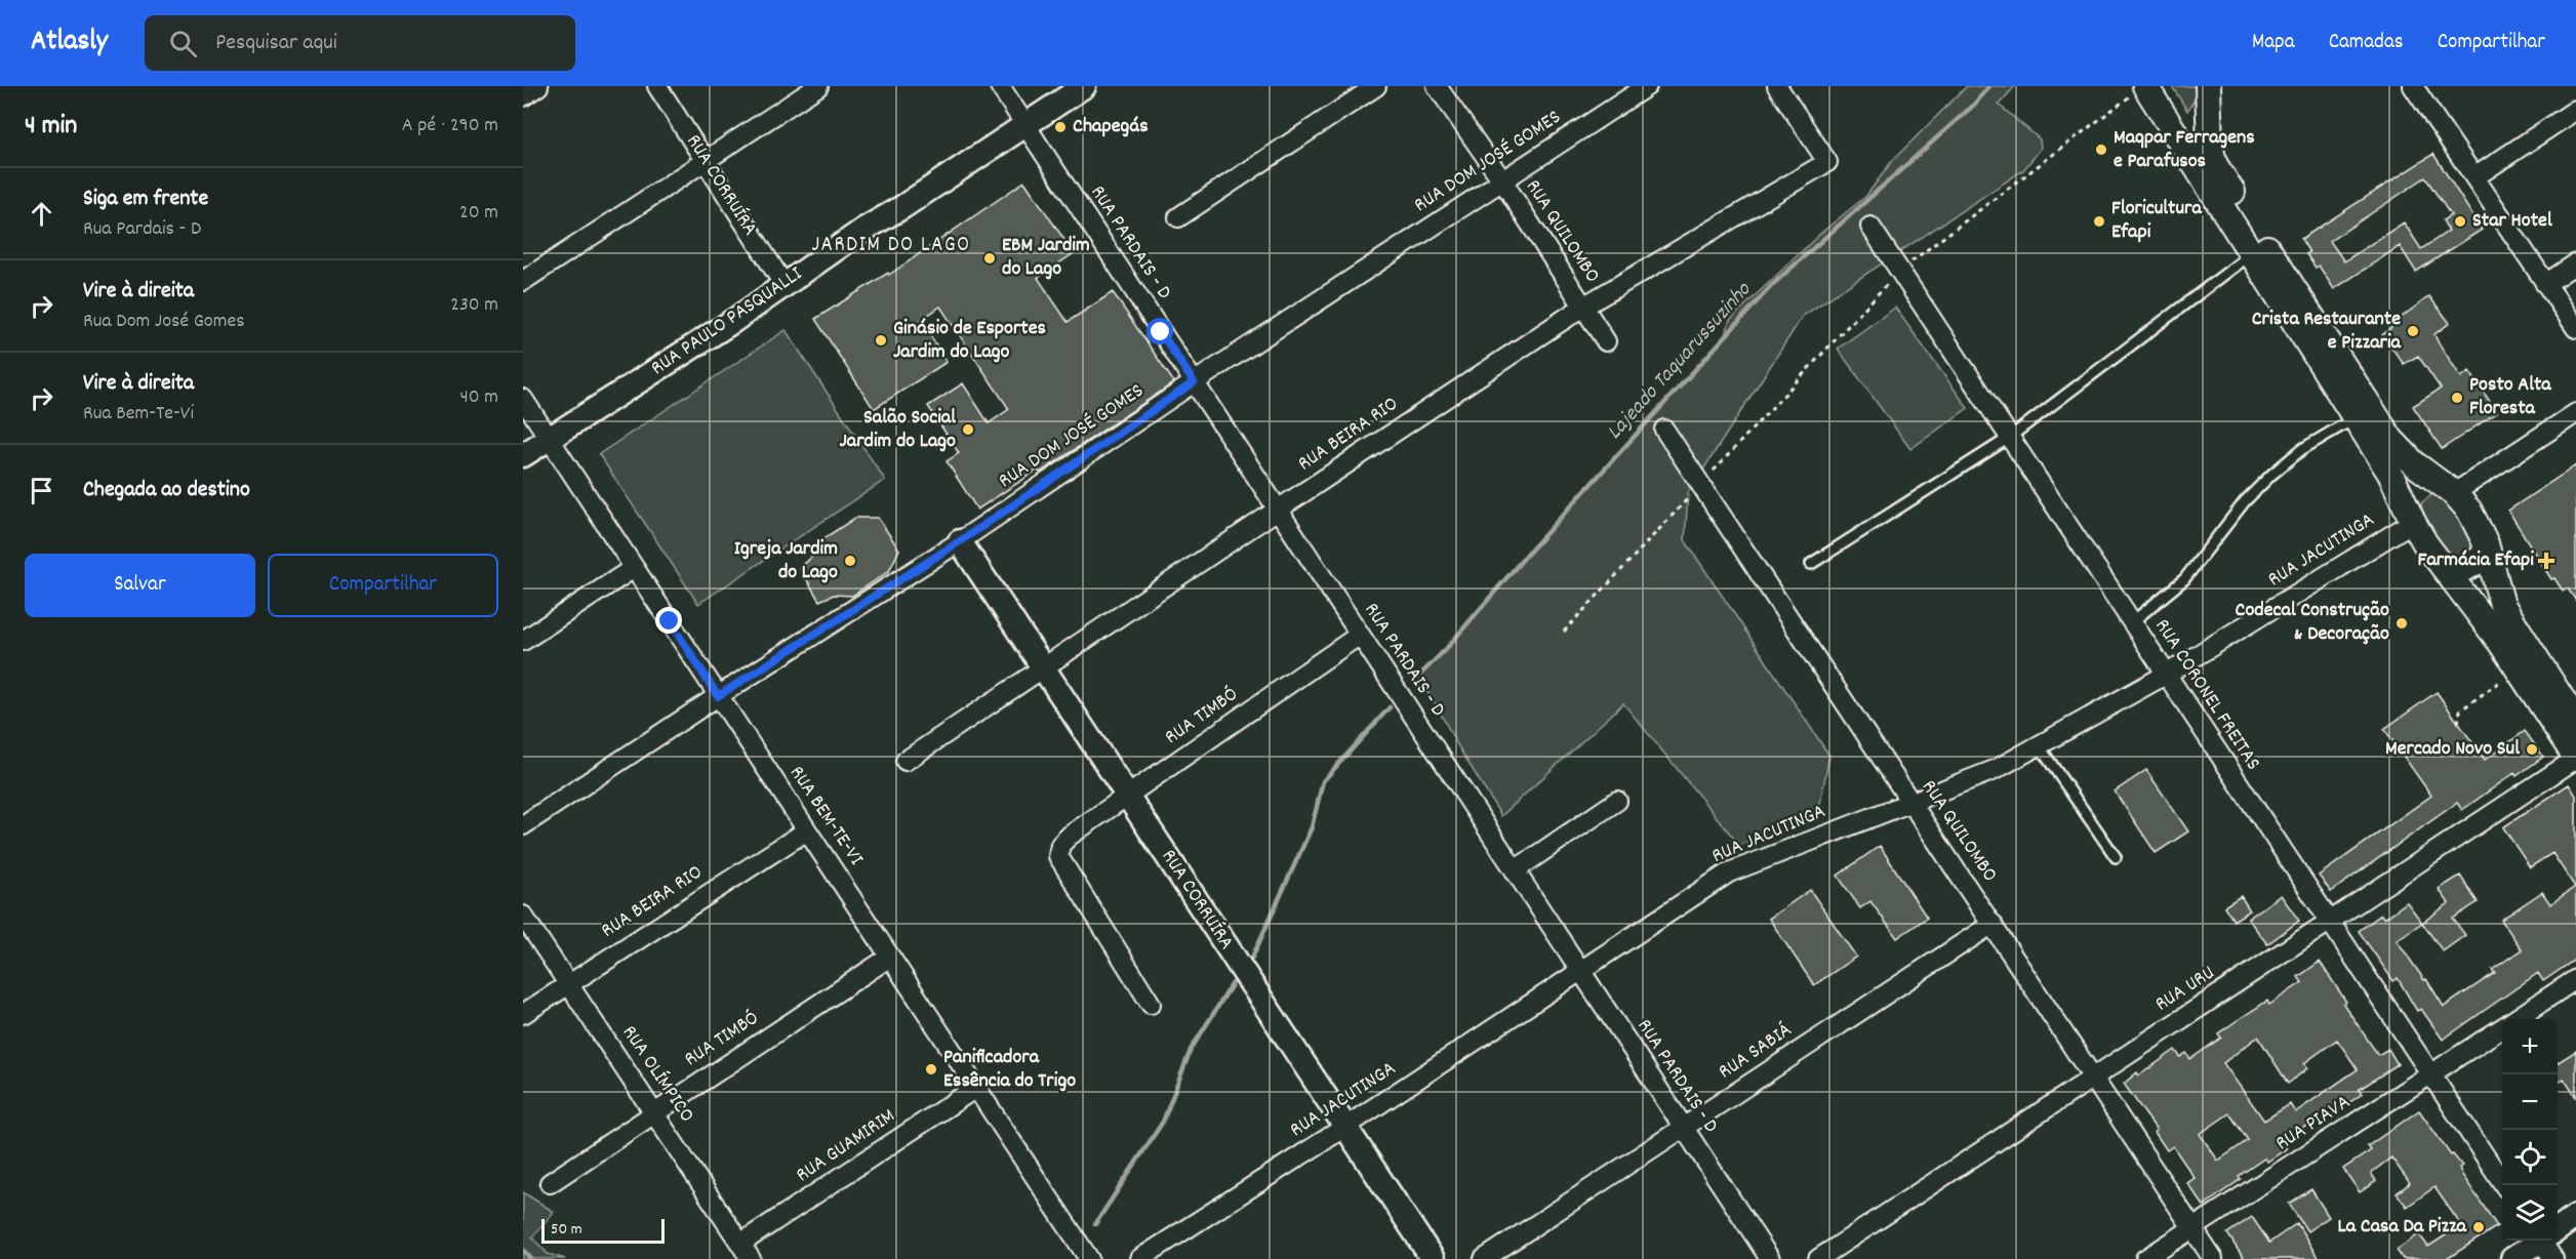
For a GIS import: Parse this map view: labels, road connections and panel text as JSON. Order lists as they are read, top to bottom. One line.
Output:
{"streets":{"street":["RUA DOM JOSÉ GOMES","RUA CORRUÍRA","RUA QUILOMBO","RUA PARDAIS - D","RUA PAULO PASQUALLI","RUA BEIRA RIO","RUA JACUTINGA","RUA CORONEL FREITAS","RUA TIMBÓ","RUA BEM-TE-VI","RUA URU","RUA SABIÁ","RUA OLÍMPICO","RUA PIAVA","RUA GUAMIRIM"]},"crossings":[["RUA DOM JOSÉ GOMES","RUA CORRUÍRA"],["RUA DOM JOSÉ GOMES","RUA QUILOMBO"],["RUA DOM JOSÉ GOMES","RUA PARDAIS - D"],["RUA DOM JOSÉ GOMES","RUA BEM-TE-VI"],["RUA CORRUÍRA","RUA PAULO PASQUALLI"],["RUA CORRUÍRA","RUA BEIRA RIO"],["RUA CORRUÍRA","RUA JACUTINGA"],["RUA CORRUÍRA","RUA TIMBÓ"],["RUA QUILOMBO","RUA BEIRA RIO"],["RUA QUILOMBO","RUA JACUTINGA"],["RUA QUILOMBO","RUA URU"],["RUA QUILOMBO","RUA SABIÁ"],["RUA QUILOMBO","RUA PIAVA"],["RUA PARDAIS - D","RUA PAULO PASQUALLI"],["RUA PARDAIS - D","RUA BEIRA RIO"],["RUA PARDAIS - D","RUA JACUTINGA"],["RUA PARDAIS - D","RUA TIMBÓ"],["RUA PARDAIS - D","RUA SABIÁ"],["RUA PAULO PASQUALLI","RUA BEM-TE-VI"],["RUA BEIRA RIO","RUA BEM-TE-VI"],["RUA BEIRA RIO","RUA OLÍMPICO"],["RUA JACUTINGA","RUA CORONEL FREITAS"],["RUA CORONEL FREITAS","RUA URU"],["RUA CORONEL FREITAS","RUA PIAVA"],["RUA TIMBÓ","RUA BEM-TE-VI"],["RUA TIMBÓ","RUA OLÍMPICO"],["RUA BEM-TE-VI","RUA GUAMIRIM"],["RUA OLÍMPICO","RUA GUAMIRIM"]],"districts":["JARDIM DO LAGO"],"water":["Lajeado Taquarussuzinho"],"places":{"other":["Chapegás","Maqpar Ferragens e Parafusos","Floricultura Efapi","Star Hotel","EBM Jardim do Lago","Crista Restaurante e Pizzaria","Ginásio de Esportes Jardim do Lago","Posto Alta Floresta","Salão Social Jardim do Lago","Igreja Jardim do Lago","Codecal Construção & Decoração","Mercado Novo Sul","Panificadora Essência do Trigo","La Casa Da Pizza"],"health":["Farmácia Efapi"]},"scale_bar":"50 m","page":{"header":"Atlasly","search":"Pesquisar aqui","nav":["Mapa","Camadas","Compartilhar"],"heading":["4 min","A pé · 290 m"],"list":[["Siga em frente","Rua Pardais - D","20 m"],["Vire à direita","Rua Dom José Gomes","230 m"],["Vire à direita","Rua Bem-Te-Vi","40 m"],"Chegada ao destino"],"buttons":["Salvar","Compartilhar"],"map_buttons":["+","−"],"scale":"50 m"}}
